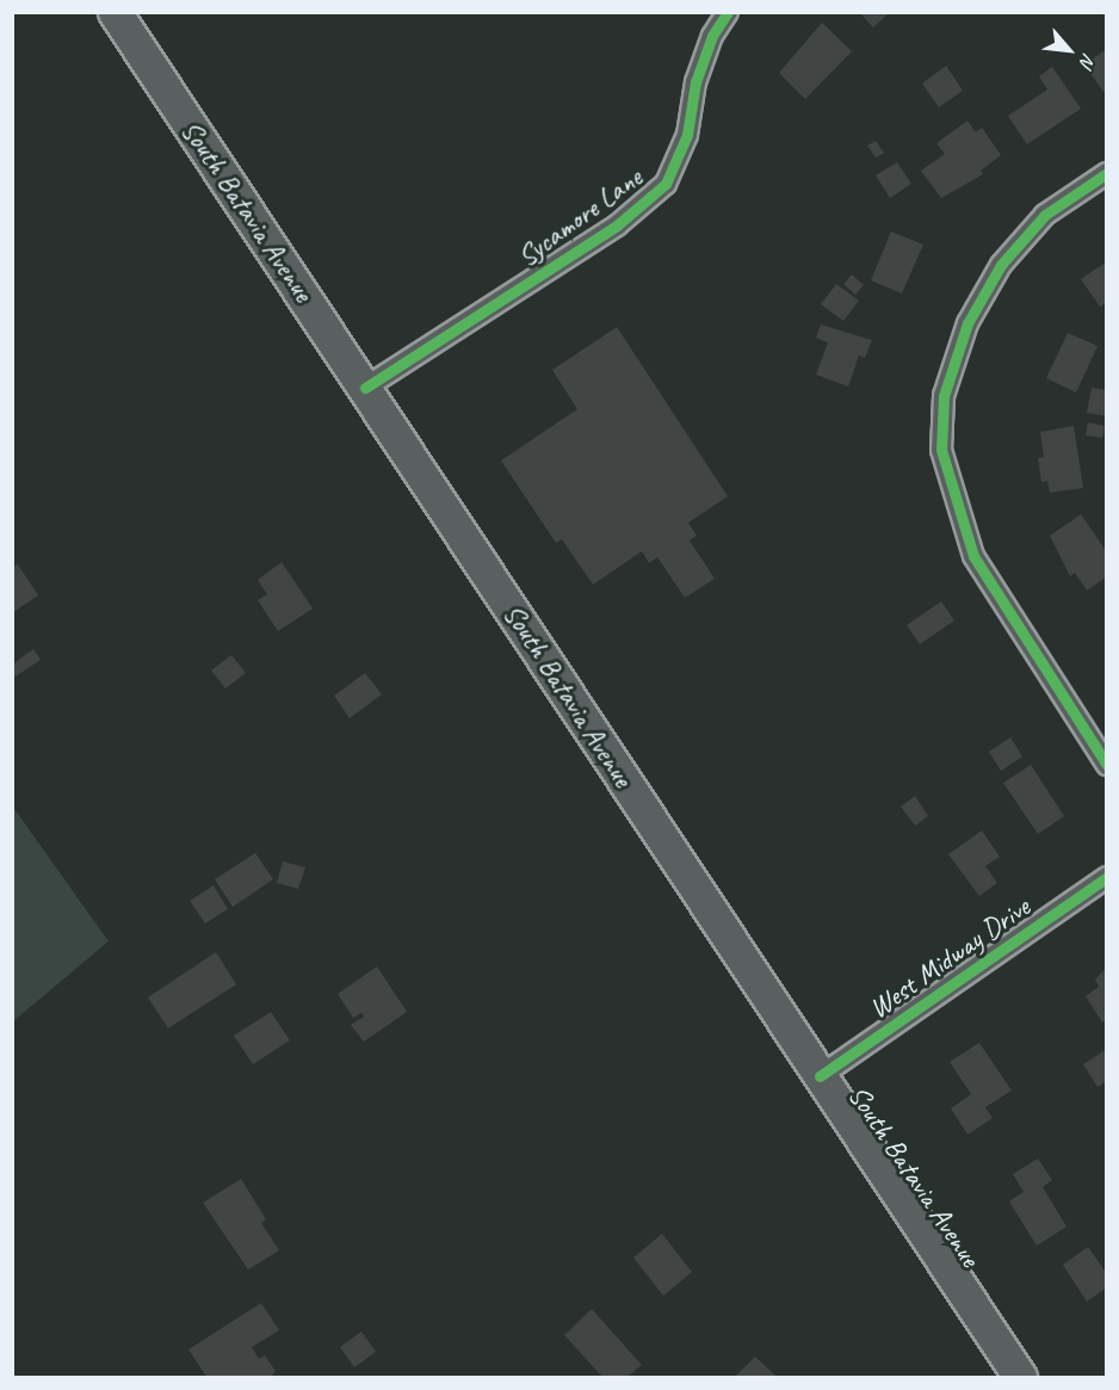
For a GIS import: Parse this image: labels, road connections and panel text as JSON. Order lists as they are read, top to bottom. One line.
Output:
{"streets":{"main road":["South Batavia Avenue"],"street":["Sycamore Lane","West Midway Drive"]},"crossings":[["South Batavia Avenue","Sycamore Lane"],["South Batavia Avenue","West Midway Drive"]],"north":"bottom right"}
